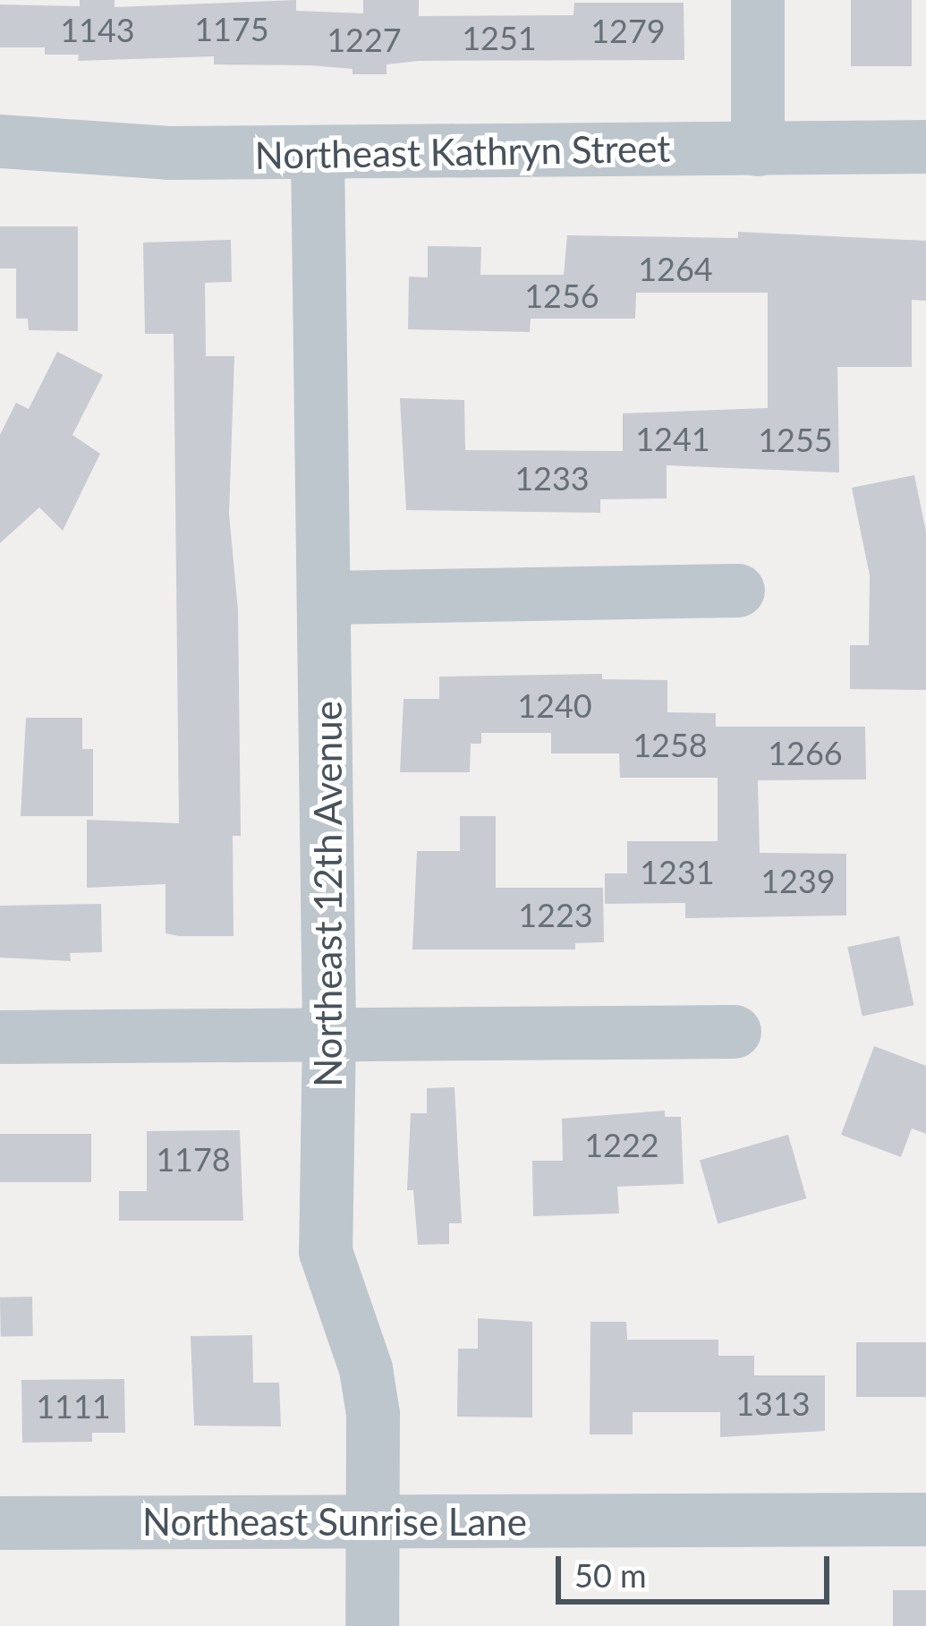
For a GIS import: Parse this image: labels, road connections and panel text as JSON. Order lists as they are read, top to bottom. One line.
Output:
{"streets":{"street":["Northeast Kathryn Street","Northeast 12th Avenue","Northeast Sunrise Lane"]},"crossings":[["Northeast Kathryn Street","Northeast 12th Avenue"],["Northeast 12th Avenue","Northeast Sunrise Lane"]],"house_numbers":["1175","1143","1279","1251","1227","1264","1256","1241","1255","1233","1240","1258","1266","1231","1239","1223","1222","1178","1313","1111"],"scale_bar":"50 m"}
